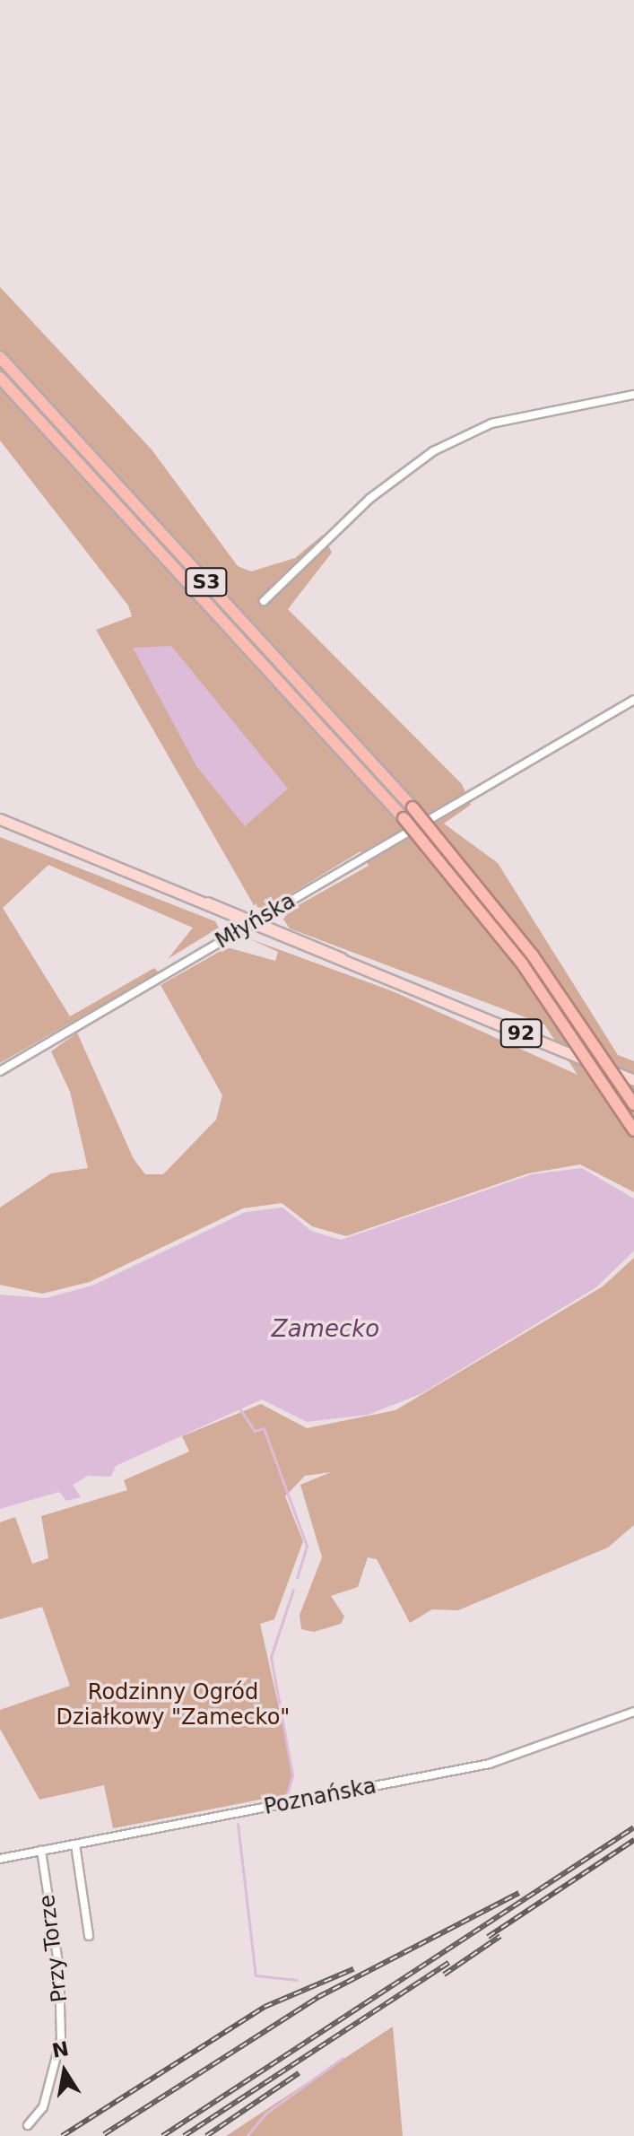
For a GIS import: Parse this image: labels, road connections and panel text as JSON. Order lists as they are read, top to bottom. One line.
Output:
{"streets":{"highway":["S3"],"main road":["92"],"street":["Młyńska","Poznańska","Przy Torze"]},"crossings":[["Młyńska","92"],["Poznańska","Przy Torze"]],"water":["Zamecko"],"parks":["Rodzinny Ogród Działkowy \"Zamecko\""],"north":"top"}
